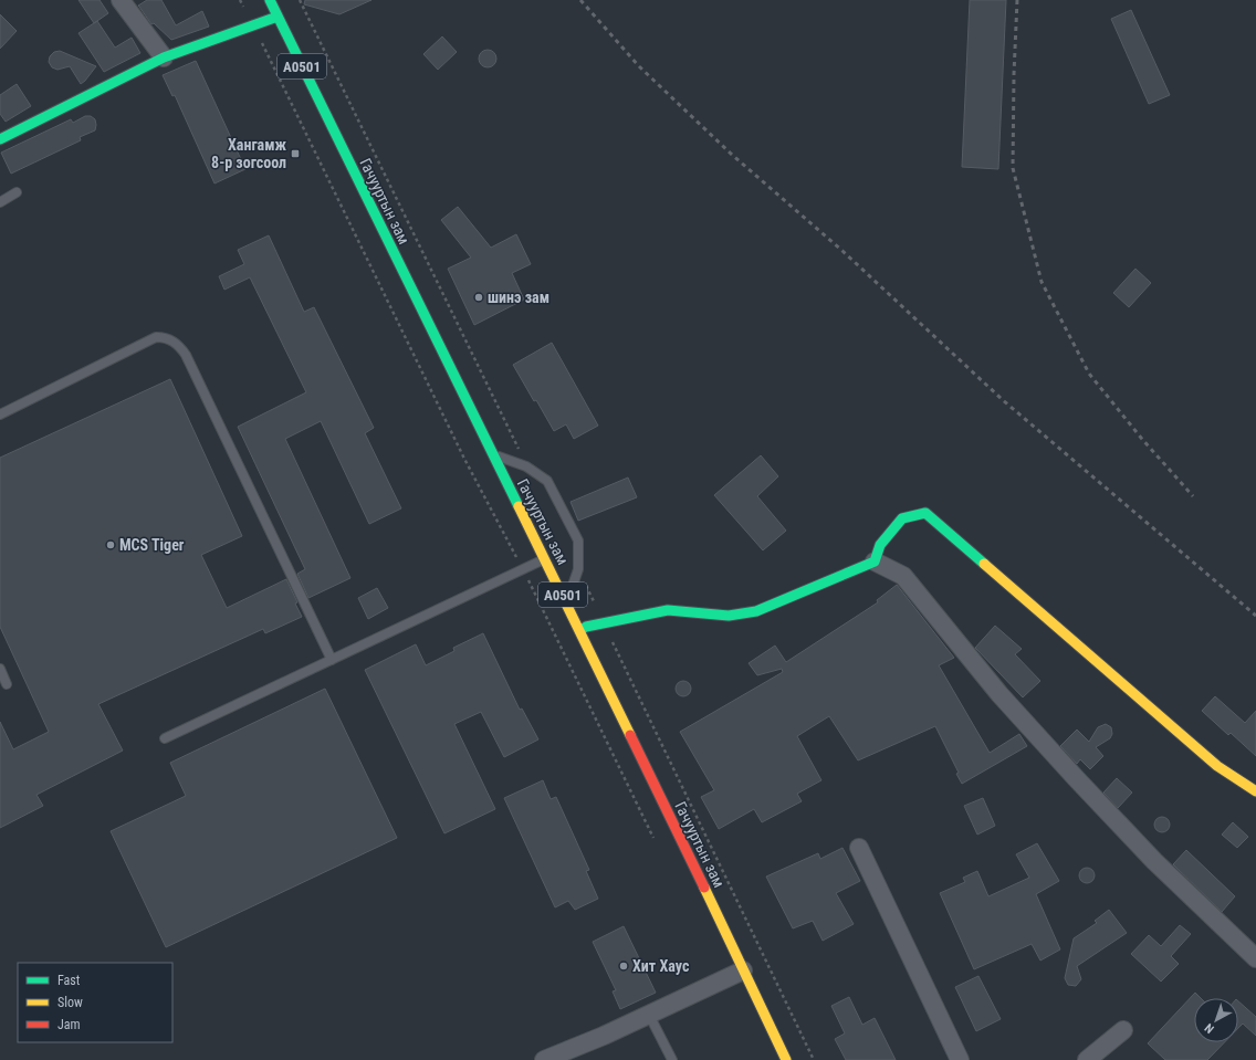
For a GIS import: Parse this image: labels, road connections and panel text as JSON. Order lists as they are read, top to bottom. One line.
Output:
{"streets":{"main road":["A0501","Гачууртын зам"]},"places":{"transit":["Хангамж 8-р зогсоол"],"other":["шинэ зам","MCS Tiger","Хит Хаус"]},"legend":["Fast","Slow","Jam"],"north":"bottom left"}
